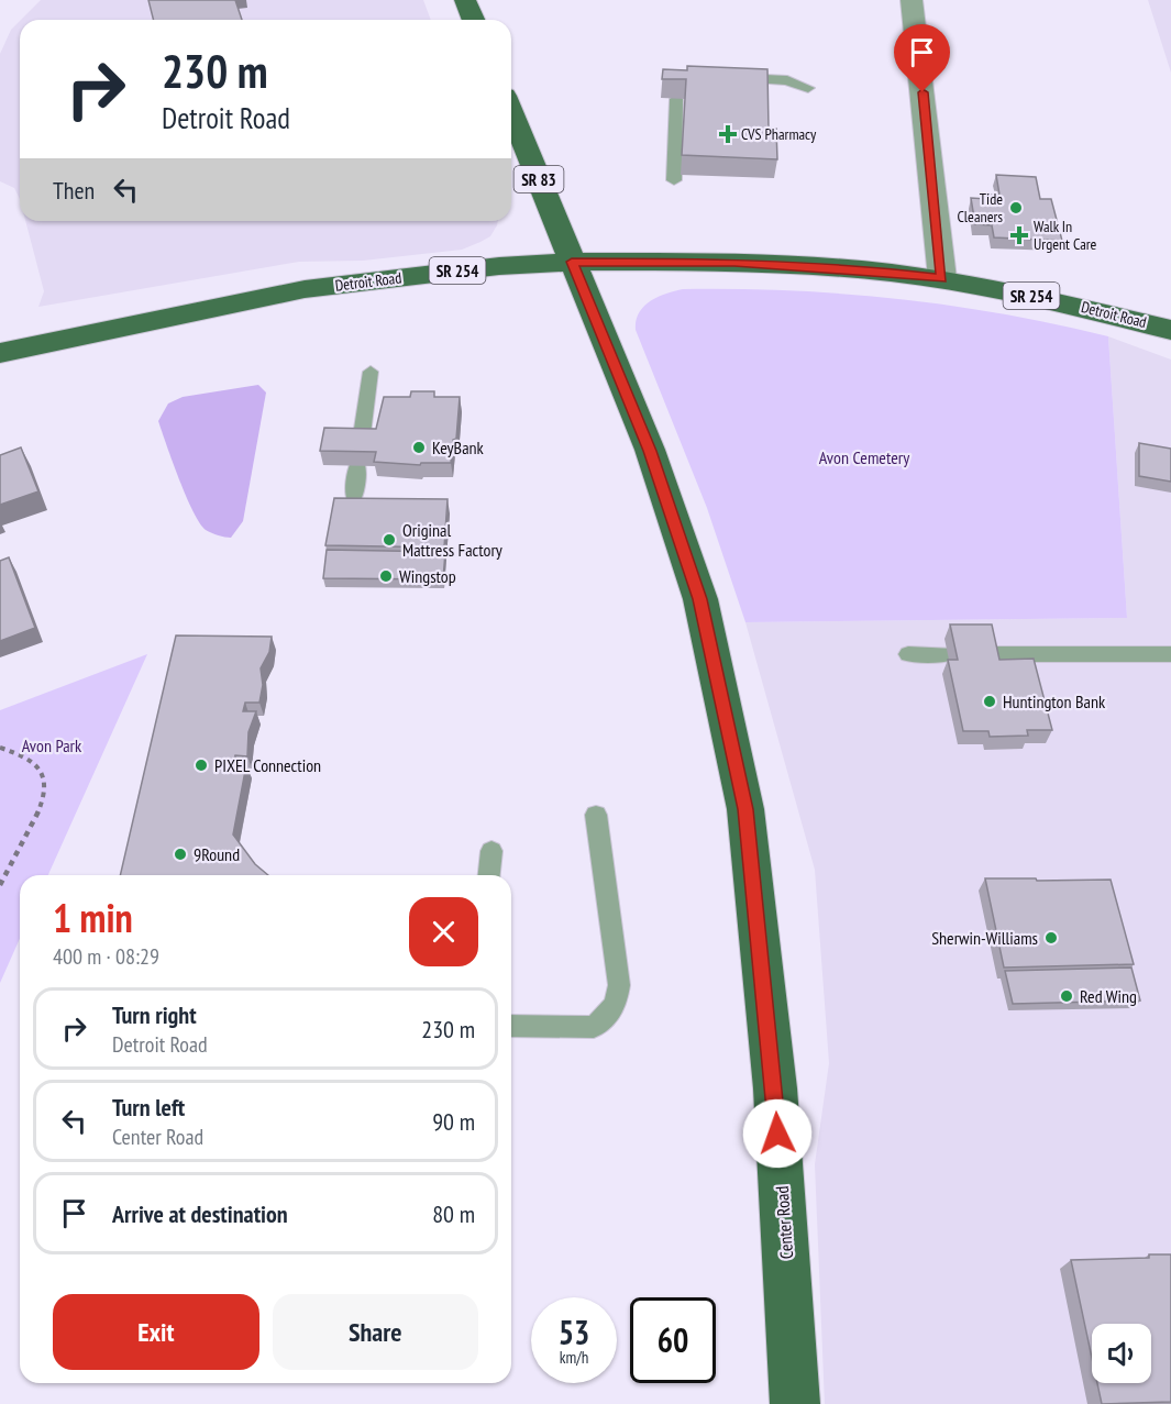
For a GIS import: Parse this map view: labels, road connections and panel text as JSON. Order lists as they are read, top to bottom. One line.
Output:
{"streets":{"main road":["SR 83","SR 254","Detroit Road","Center Road"]},"crossings":[["Detroit Road","Center Road"]],"parks":["Avon Cemetery","Avon Park"],"places":{"health":["CVS Pharmacy","Walk In Urgent Care"],"other":["Tide Cleaners","KeyBank","Original Mattress Factory","Wingstop","Huntington Bank","PIXEL Connection","9Round","Sherwin-Williams","Red Wing"]},"page":{"turn":["230 m","Detroit Road"],"then":"Then","heading":["1 min","400 m · 08:29"],"list":[{"name":"Turn right","note":"Detroit Road","value":"230 m"},{"name":"Turn left","note":"Center Road","value":"90 m"},{"name":"Arrive at destination","value":"80 m"}],"buttons":["Exit","Share"],"speed":"53 km/h","limit":"60"}}
